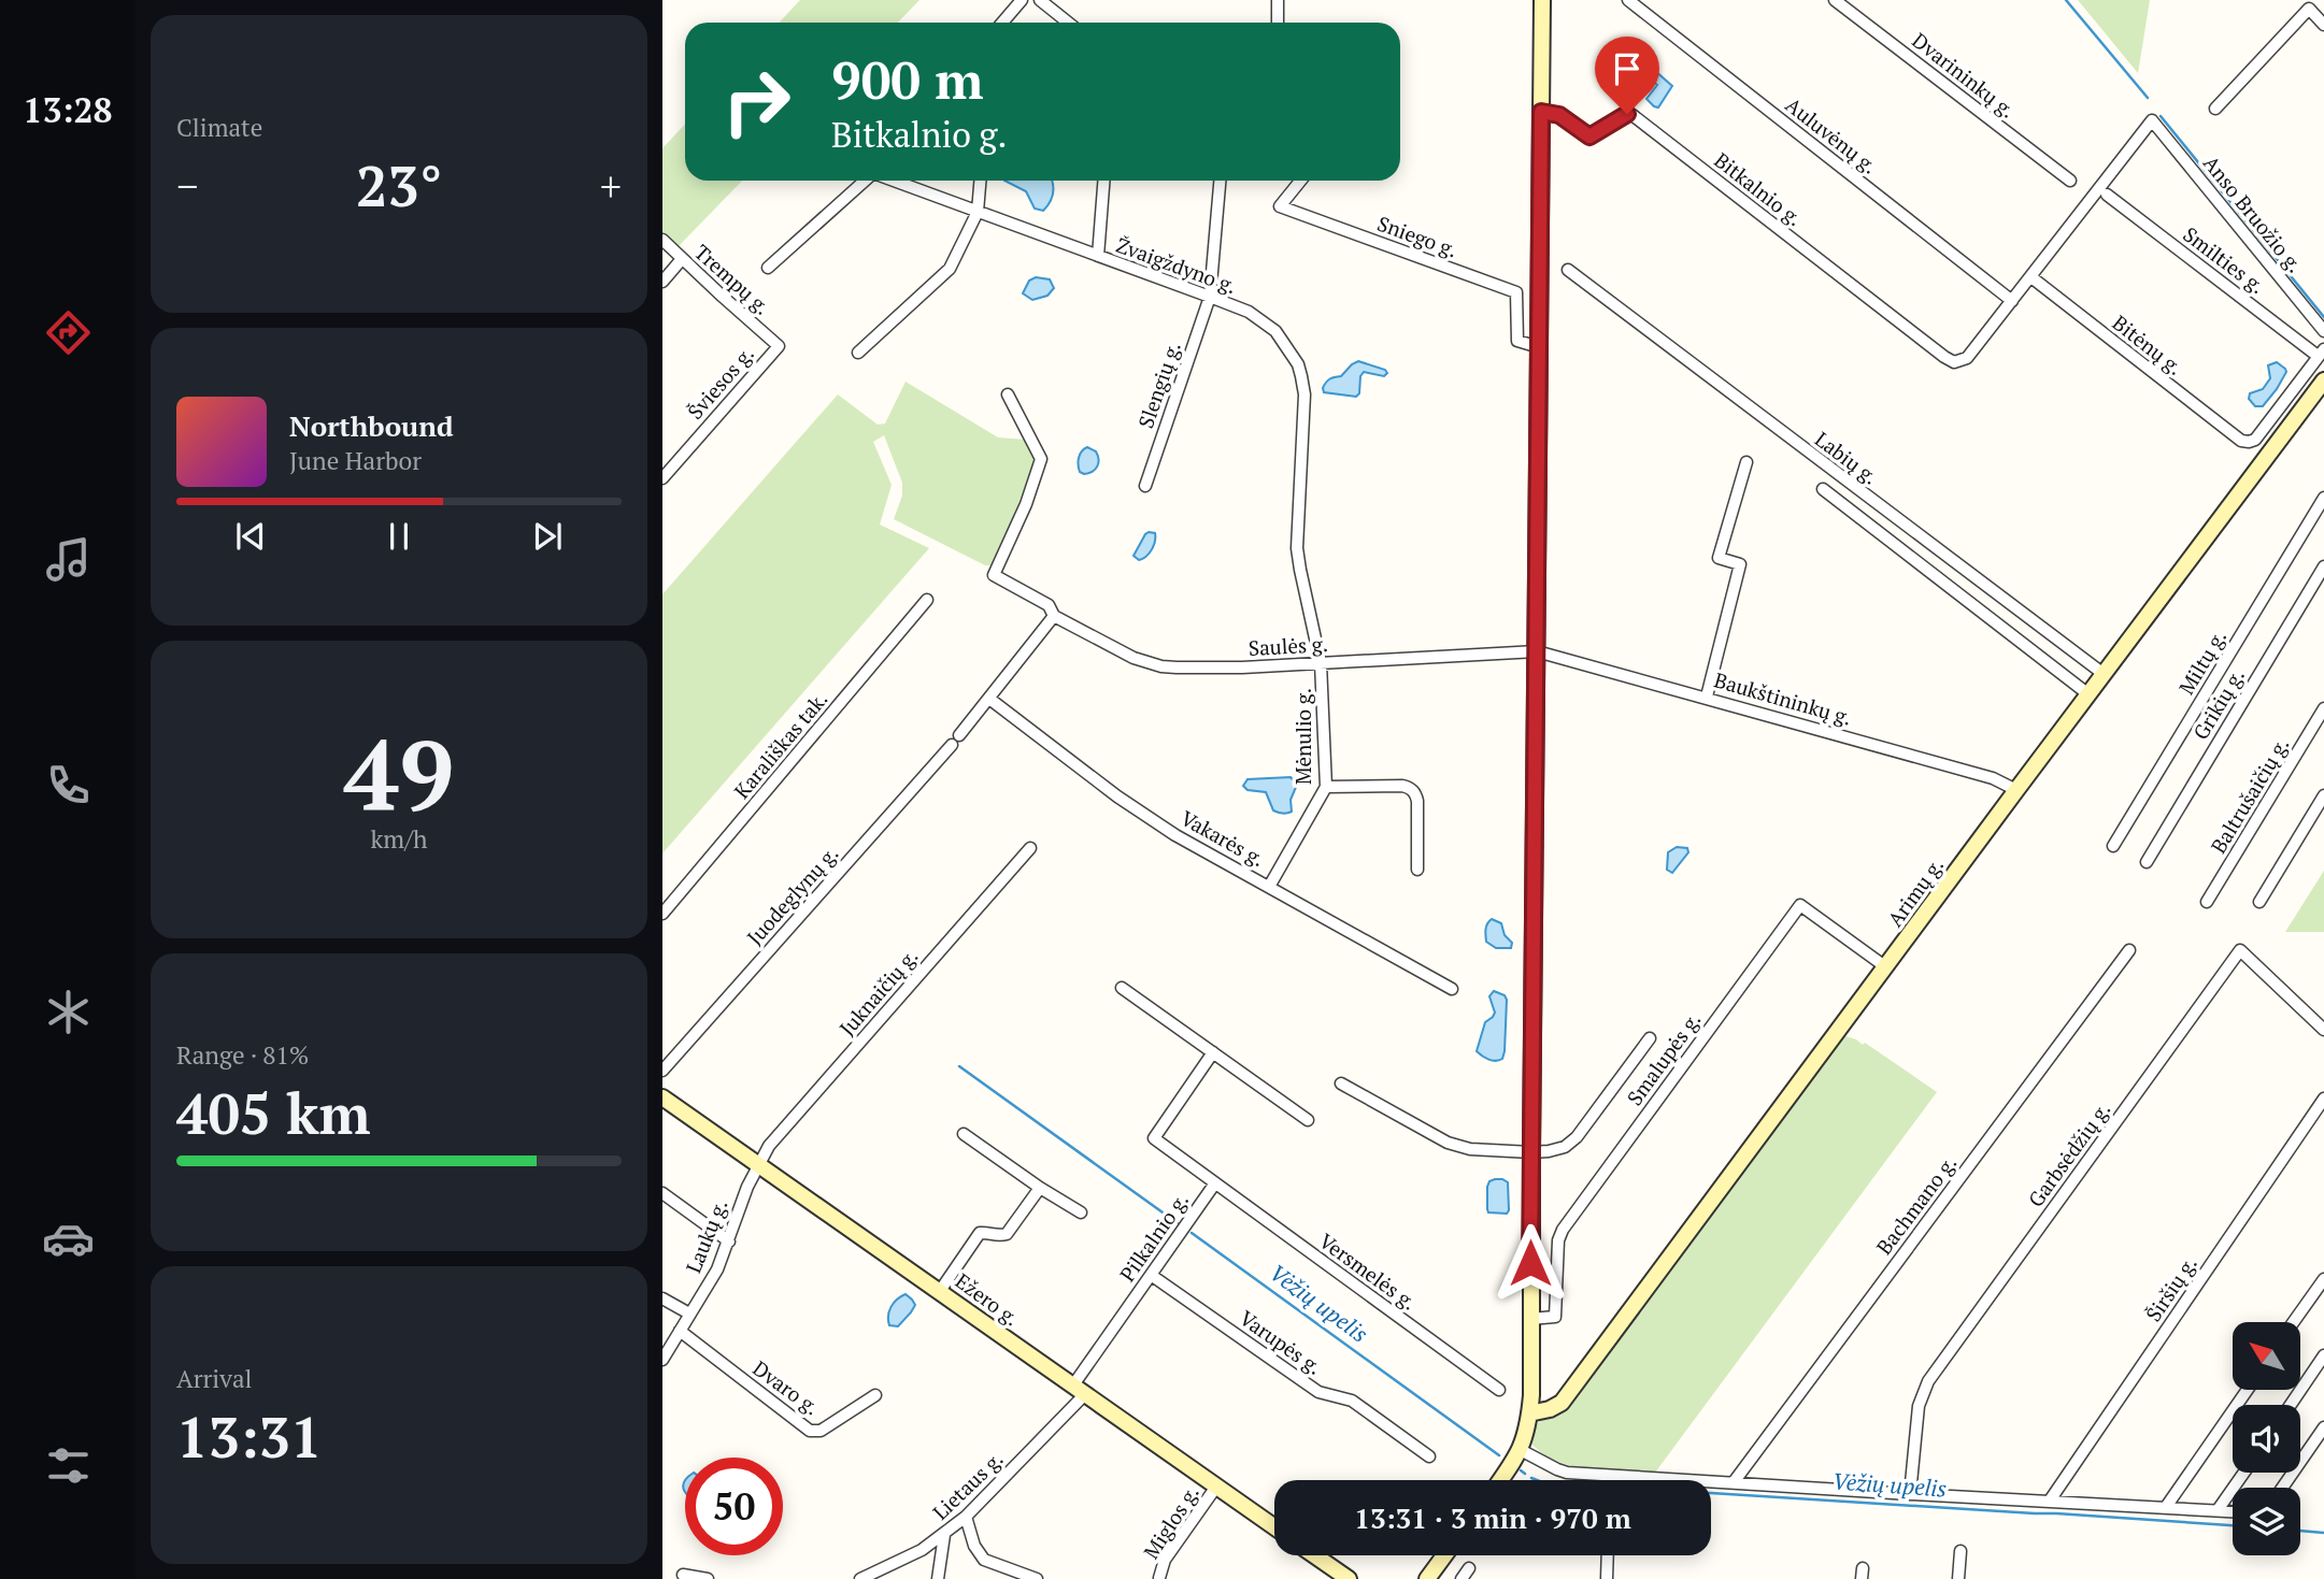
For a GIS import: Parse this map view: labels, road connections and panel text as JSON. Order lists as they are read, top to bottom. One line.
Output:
{"streets":{"main road":["Arimų g.","Ežero g."],"street":["Dvarininkų g.","Auluvėnų g.","Bitkalnio g.","Anso Bruožio g.","Sniego g.","Smilties g.","Žvaigždyno g.","Trempų g.","Bitėnų g.","Šviesos g.","Slengių g.","Labių g.","Saulės g.","Miltų g.","Baukštininkų g.","Grikių g.","Mėnulio g.","Karališkas tak.","Baltrušaičių g.","Vakarės g.","Juodeglynų g.","Juknaičių g.","Smalupės g.","Garbsėdžių g.","Bachmano g.","Laukų g.","Pilkalnio g.","Versmelės g.","Širšių g.","Varupės g.","Dvaro g.","Lietaus g.","Miglos g."]},"crossings":[["Auluvėnų g.","Bitkalnio g."],["Anso Bruožio g.","Bitėnų g."],["Smilties g.","Bitėnų g."],["Žvaigždyno g.","Slengių g."],["Žvaigždyno g.","Saulės g."],["Žvaigždyno g.","Mėnulio g."],["Trempų g.","Šviesos g."],["Labių g.","Arimų g."],["Saulės g.","Baukštininkų g."],["Saulės g.","Mėnulio g."],["Baukštininkų g.","Arimų g."],["Mėnulio g.","Vakarės g."],["Vakarės g.","Juodeglynų g."],["Arimų g.","Smalupės g."],["Juknaičių g.","Laukų g."],["Juknaičių g.","Ežero g."],["Laukų g.","Ežero g."],["Laukų g.","Dvaro g."],["Pilkalnio g.","Versmelės g."],["Pilkalnio g.","Ežero g."],["Pilkalnio g.","Varupės g."],["Pilkalnio g.","Lietaus g."],["Ežero g.","Lietaus g."],["Ežero g.","Miglos g."]],"water":["Vėžių upelis"],"north":"top left","page":{"tabs":"13:28","tile":["Climate",["49","km/h"],["Range · 81%","405 km"],["Arrival","13:31"]],"turn":["900 m","Bitkalnio g."],"heat":["−","23°","+"],"song":["Northbound","June Harbor"],"limit":"50","trip":"13:31 · 3 min · 970 m"}}
